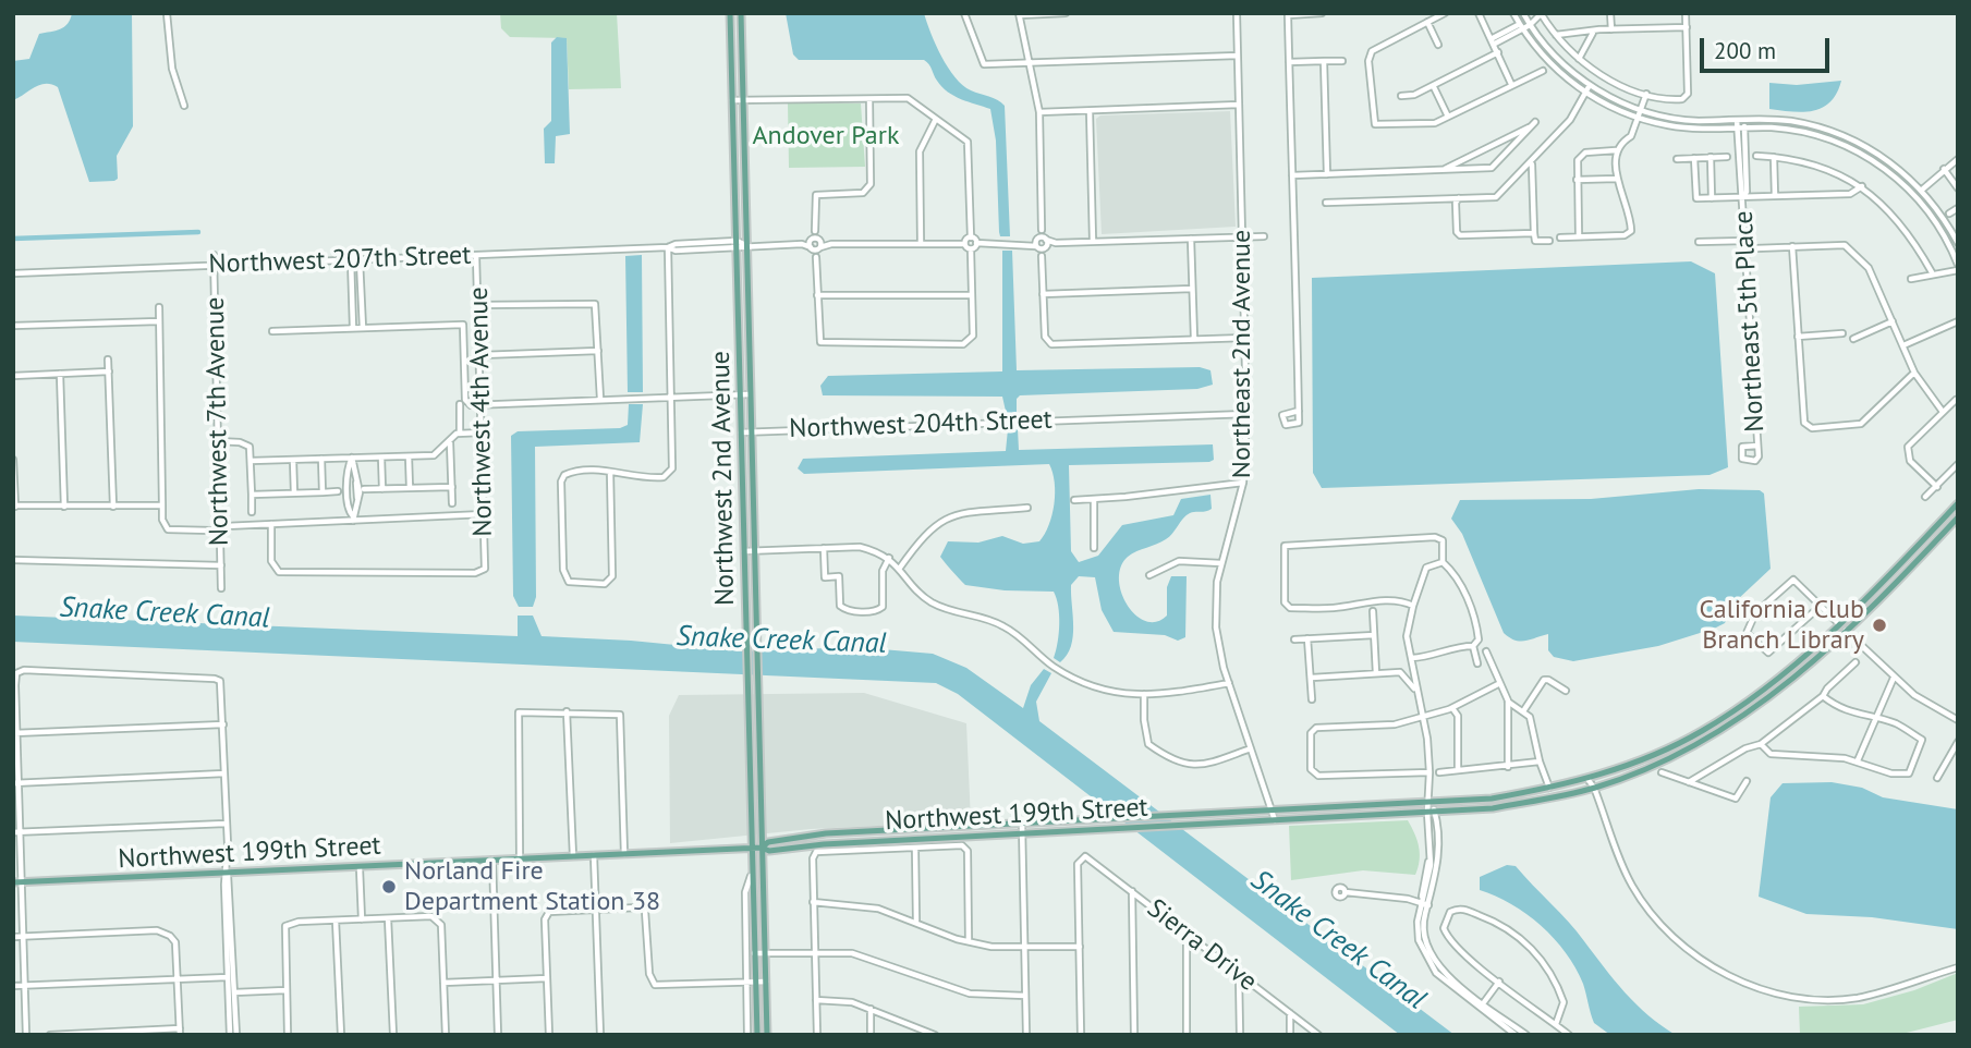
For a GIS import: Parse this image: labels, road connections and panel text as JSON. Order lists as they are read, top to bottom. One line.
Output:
{"streets":{"main road":["Northwest 2nd Avenue","Northwest 199th Street"],"street":["Northwest 207th Street","Northeast 5th Place","Northeast 2nd Avenue","Northwest 4th Avenue","Northwest 7th Avenue","Northwest 204th Street","Sierra Drive"]},"crossings":[["Northwest 207th Street","Northwest 4th Avenue"],["Northwest 207th Street","Northwest 7th Avenue"],["Northwest 207th Street","Northwest 2nd Avenue"],["Northeast 2nd Avenue","Northwest 204th Street"],["Northeast 2nd Avenue","Northwest 199th Street"],["Northwest 204th Street","Northwest 2nd Avenue"],["Northwest 2nd Avenue","Northwest 199th Street"]],"water":["Snake Creek Canal"],"parks":["Andover Park"],"places":["California Club Branch Library","Norland Fire Department Station 38"],"scale_bar":"200 m"}
